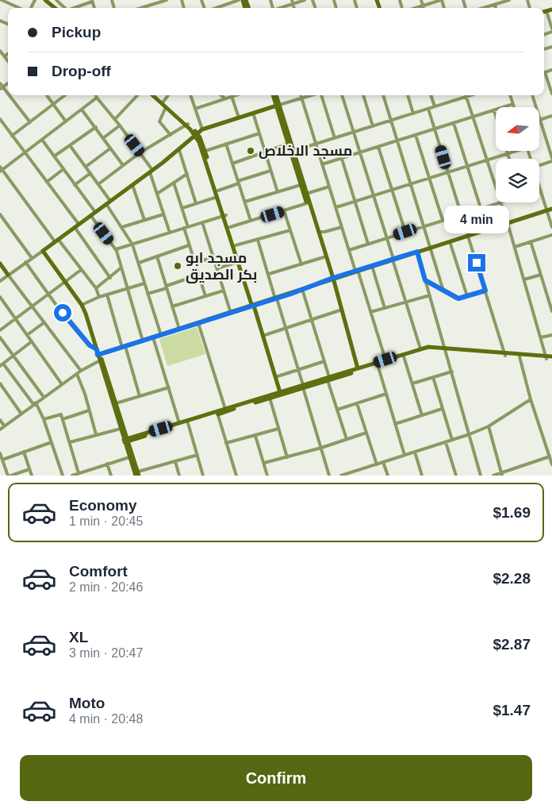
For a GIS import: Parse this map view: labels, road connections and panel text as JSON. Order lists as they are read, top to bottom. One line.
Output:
{"places":["مسجد الاخلاص","مسجد ابو بكر الصديق"],"north":"left","page":{"banner":["Pickup","Drop-off"],"bubble":"4 min","list":[{"name":"Economy","note":"1 min · 20:45","value":"$1.69"},{"name":"Comfort","note":"2 min · 20:46","value":"$2.28"},{"name":"XL","note":"3 min · 20:47","value":"$2.87"},{"name":"Moto","note":"4 min · 20:48","value":"$1.47"}],"buttons":"Confirm"}}
